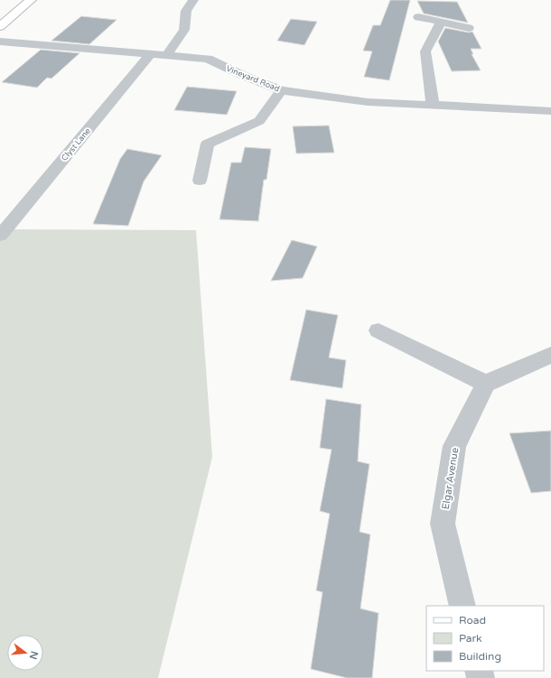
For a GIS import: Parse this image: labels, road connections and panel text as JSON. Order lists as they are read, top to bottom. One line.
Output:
{"streets":{"street":["Vineyard Road","Clyst Lane","Elgar Avenue"]},"crossings":[["Vineyard Road","Clyst Lane"]],"legend":["Road","Park","Building"],"north":"right"}
